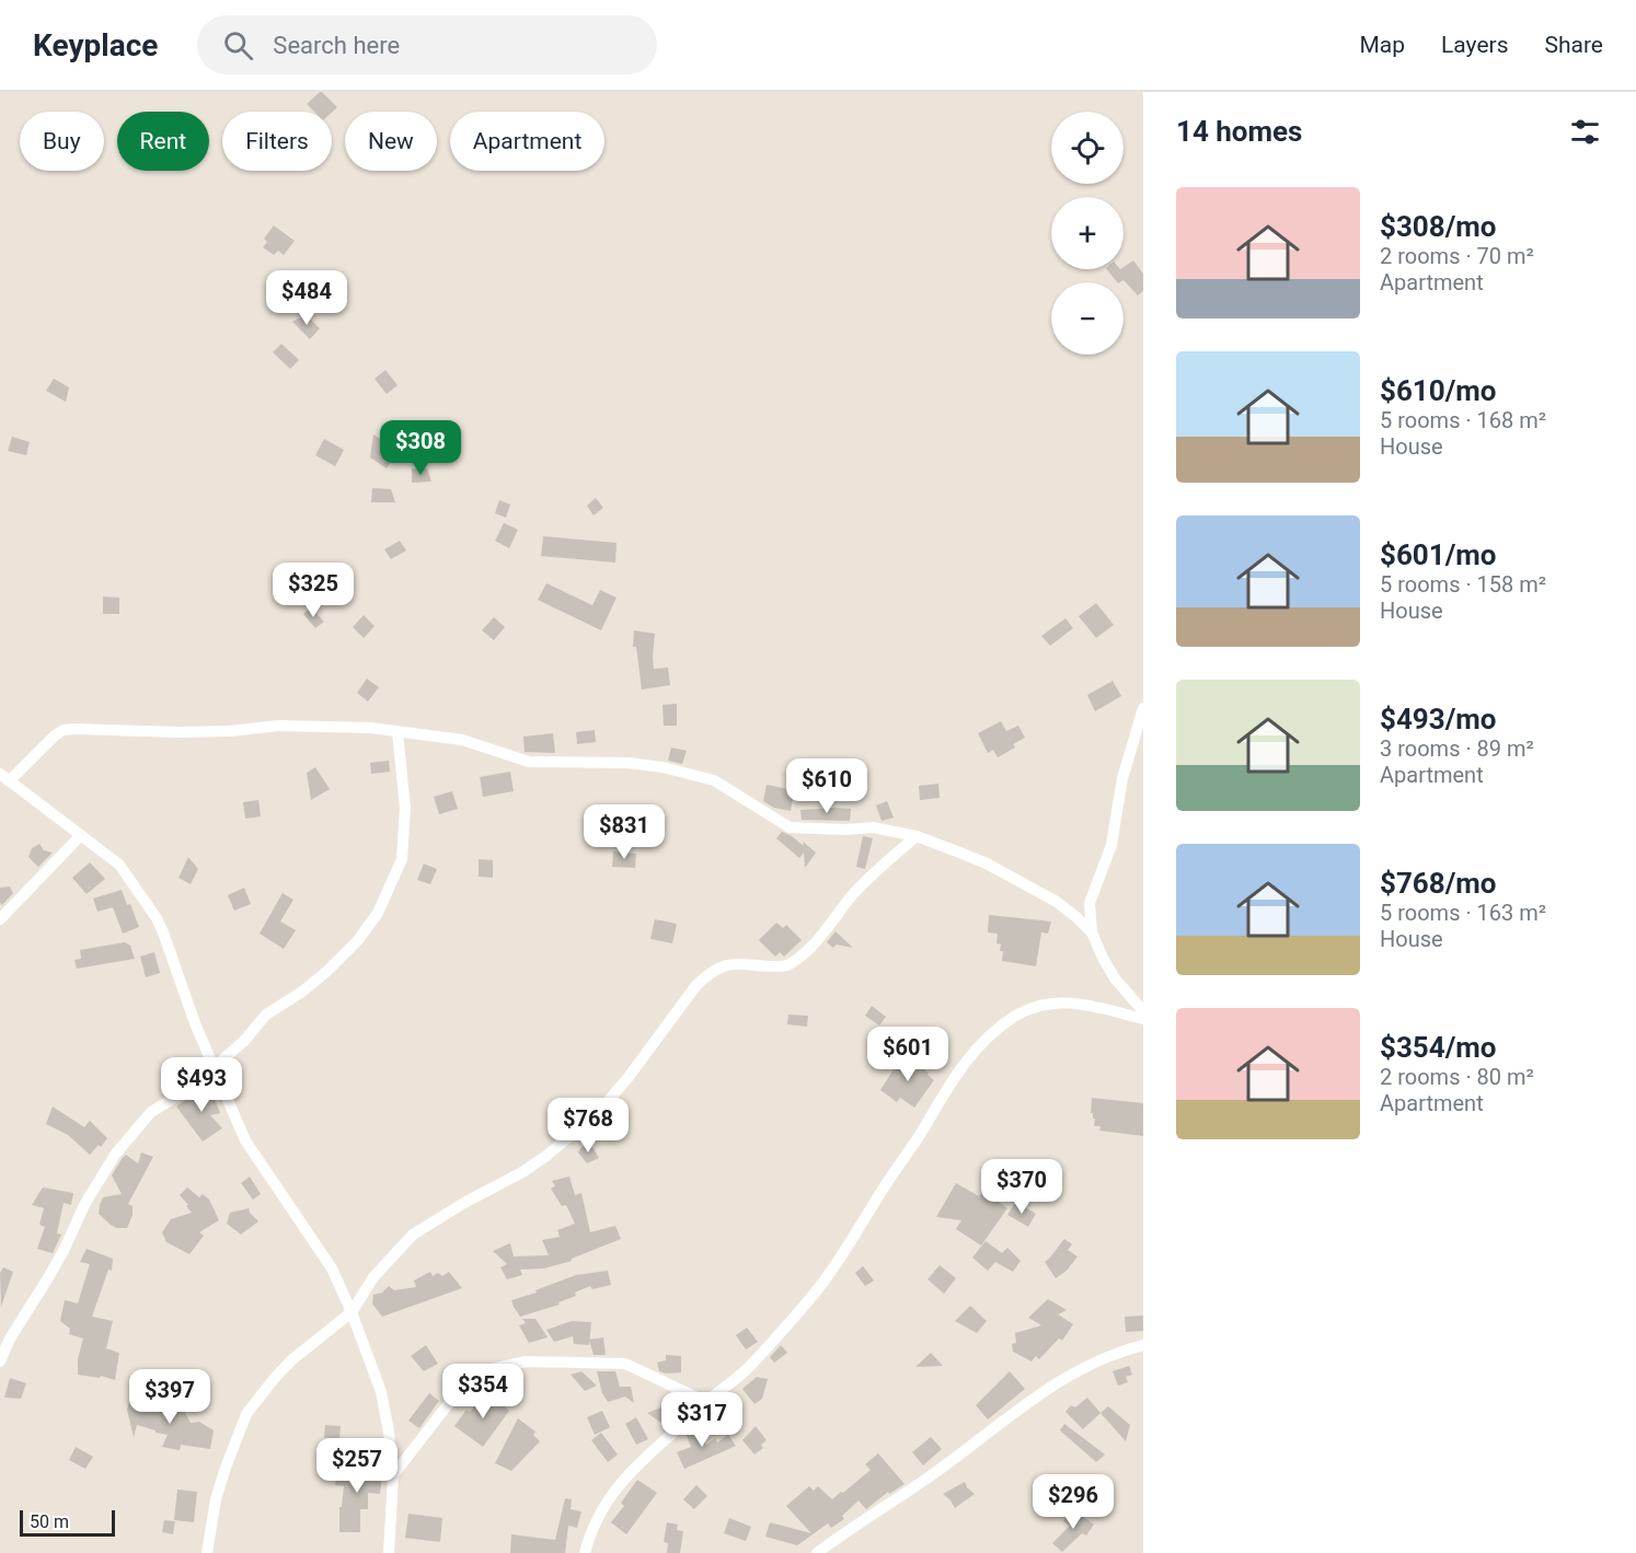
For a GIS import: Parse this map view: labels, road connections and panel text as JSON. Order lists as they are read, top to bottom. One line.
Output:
{"scale_bar":"50 m","page":{"header":"Keyplace","search":"Search here","nav":["Map","Layers","Share"],"heading":"14 homes","map_buttons":["+","−"],"chip":["Buy","Rent","Filters","New","Apartment"],"list":[{"name":"$308/mo","note":"2 rooms · 70 m² · Apartment"},{"name":"$610/mo","note":"5 rooms · 168 m² · House"},{"name":"$601/mo","note":"5 rooms · 158 m² · House"},{"name":"$493/mo","note":"3 rooms · 89 m² · Apartment"},{"name":"$768/mo","note":"5 rooms · 163 m² · House"},{"name":"$354/mo","note":"2 rooms · 80 m² · Apartment"}],"price":["$484","$308","$325","$610","$831","$601","$493","$768","$370","$354","$397","$317","$257","$296"],"scale":"50 m"}}
